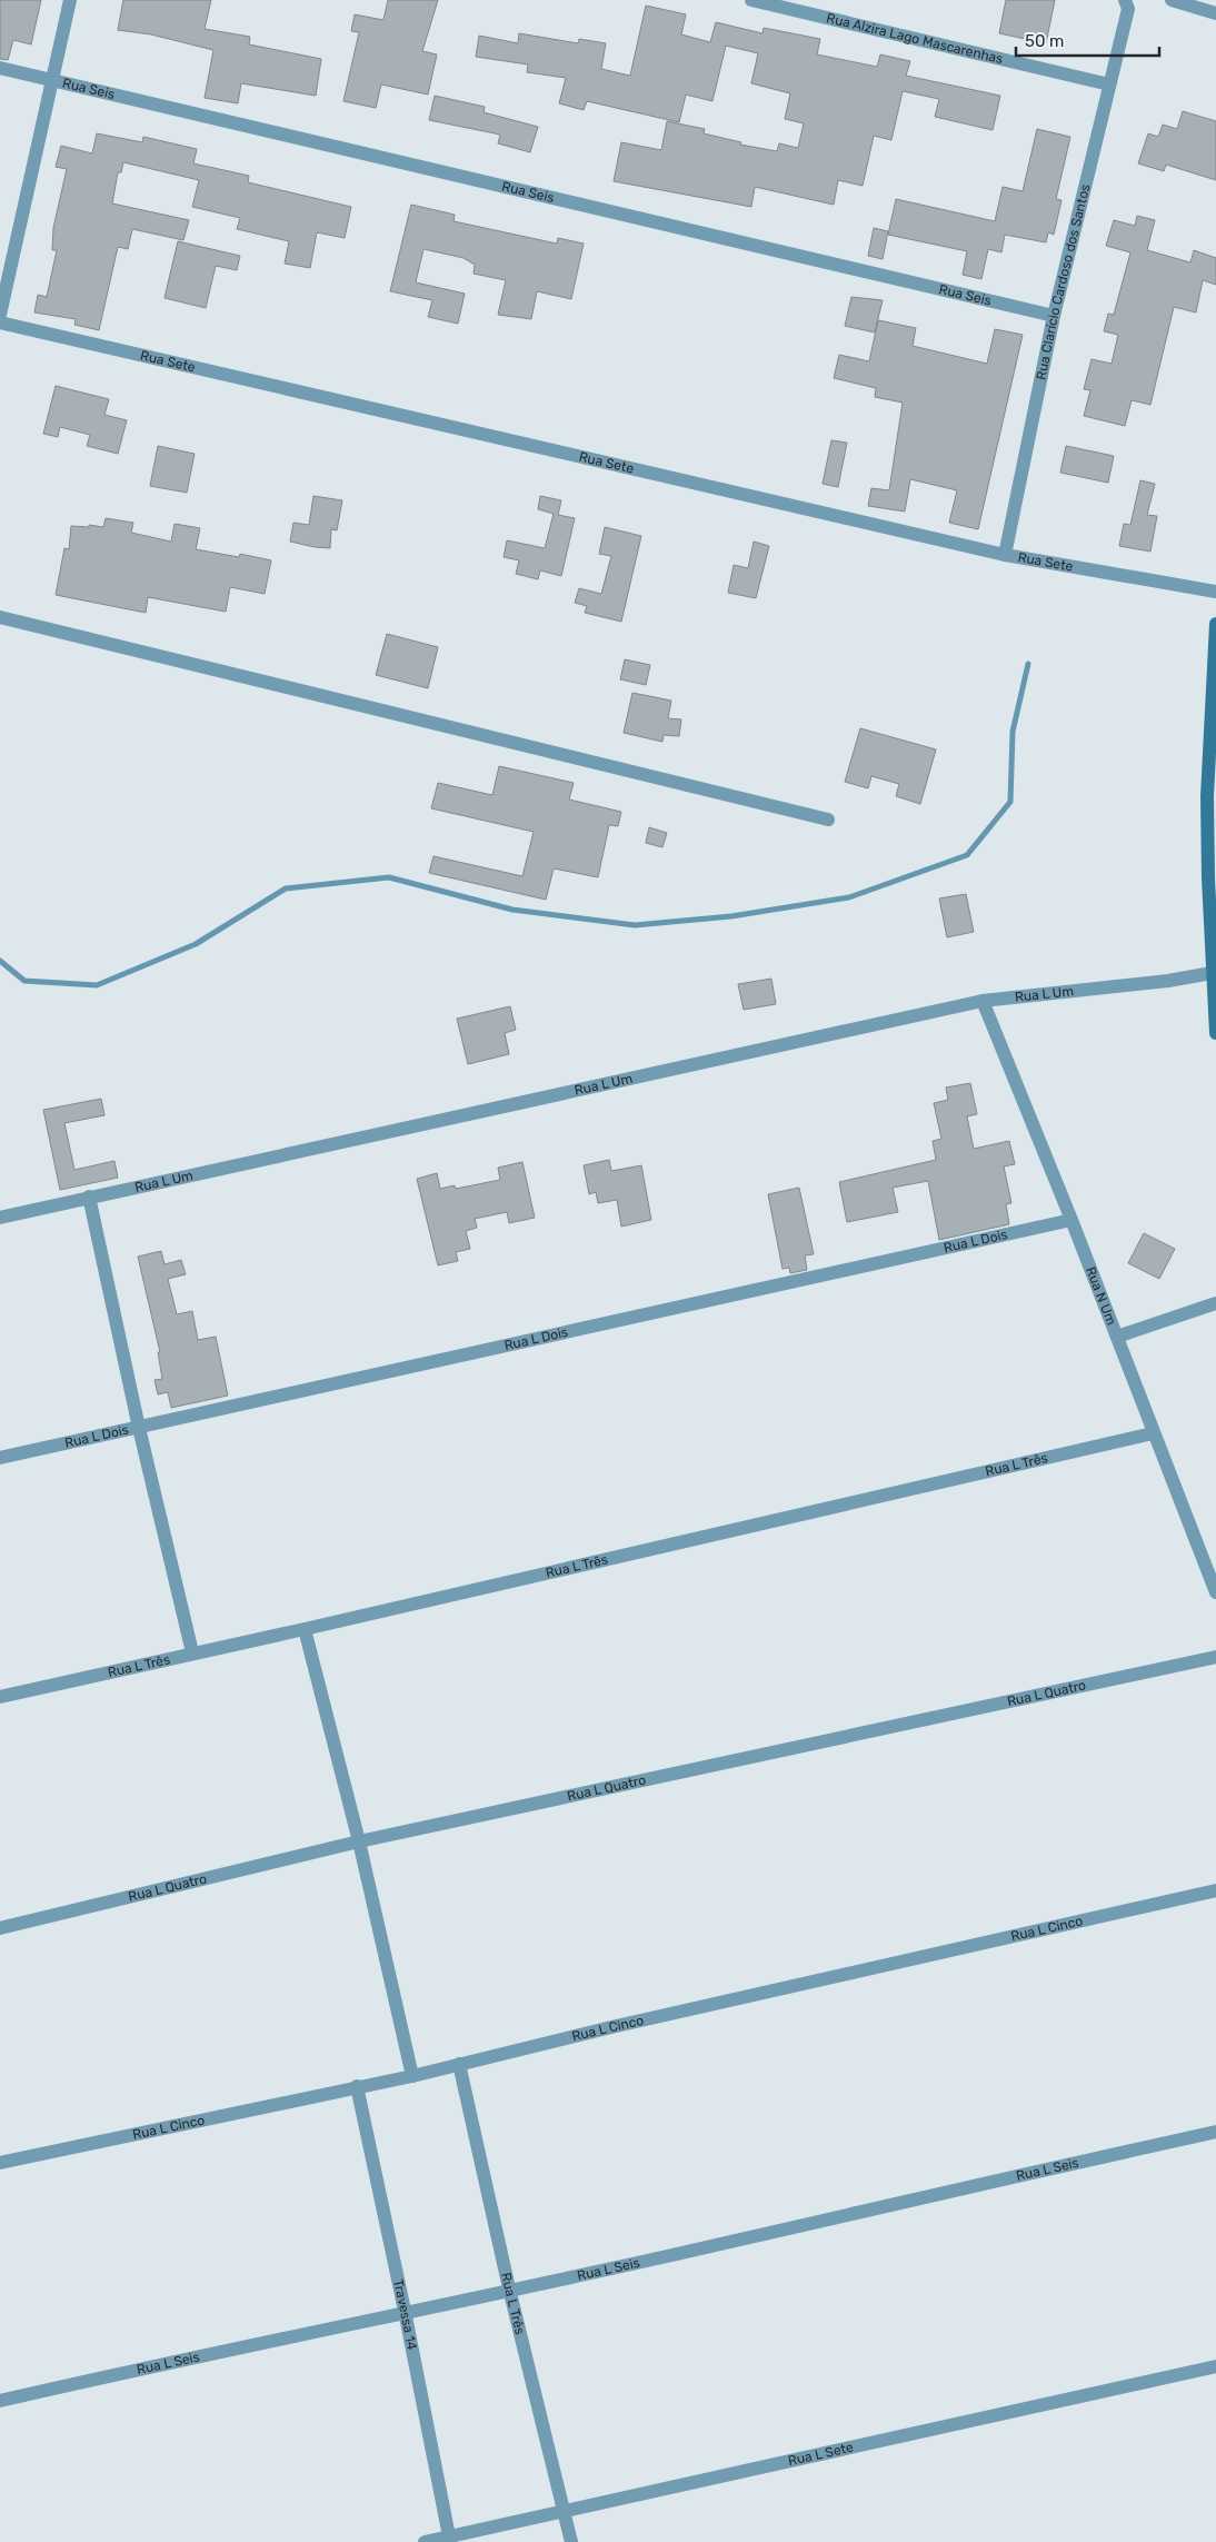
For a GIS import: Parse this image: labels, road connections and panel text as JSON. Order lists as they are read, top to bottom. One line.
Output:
{"streets":{"street":["Rua Alzira Lago Mascarenhas","Rua Seis","Rua Clarício Cardoso dos Santos","Rua Sete","Rua L Um","Rua L Dois","Rua N Um","Rua L Três","Rua L Quatro","Rua L Cinco","Rua L Seis","Travessa 14","Rua L Sete"]},"crossings":[["Rua Alzira Lago Mascarenhas","Rua Clarício Cardoso dos Santos"],["Rua Seis","Rua Clarício Cardoso dos Santos"],["Rua Clarício Cardoso dos Santos","Rua Sete"],["Rua L Um","Rua N Um"],["Rua L Dois","Rua N Um"],["Rua N Um","Rua L Três"],["Rua L Três","Rua L Cinco"],["Rua L Três","Rua L Seis"],["Rua L Três","Rua L Sete"],["Rua L Cinco","Travessa 14"],["Rua L Seis","Travessa 14"],["Travessa 14","Rua L Sete"]],"scale_bar":"50 m"}
